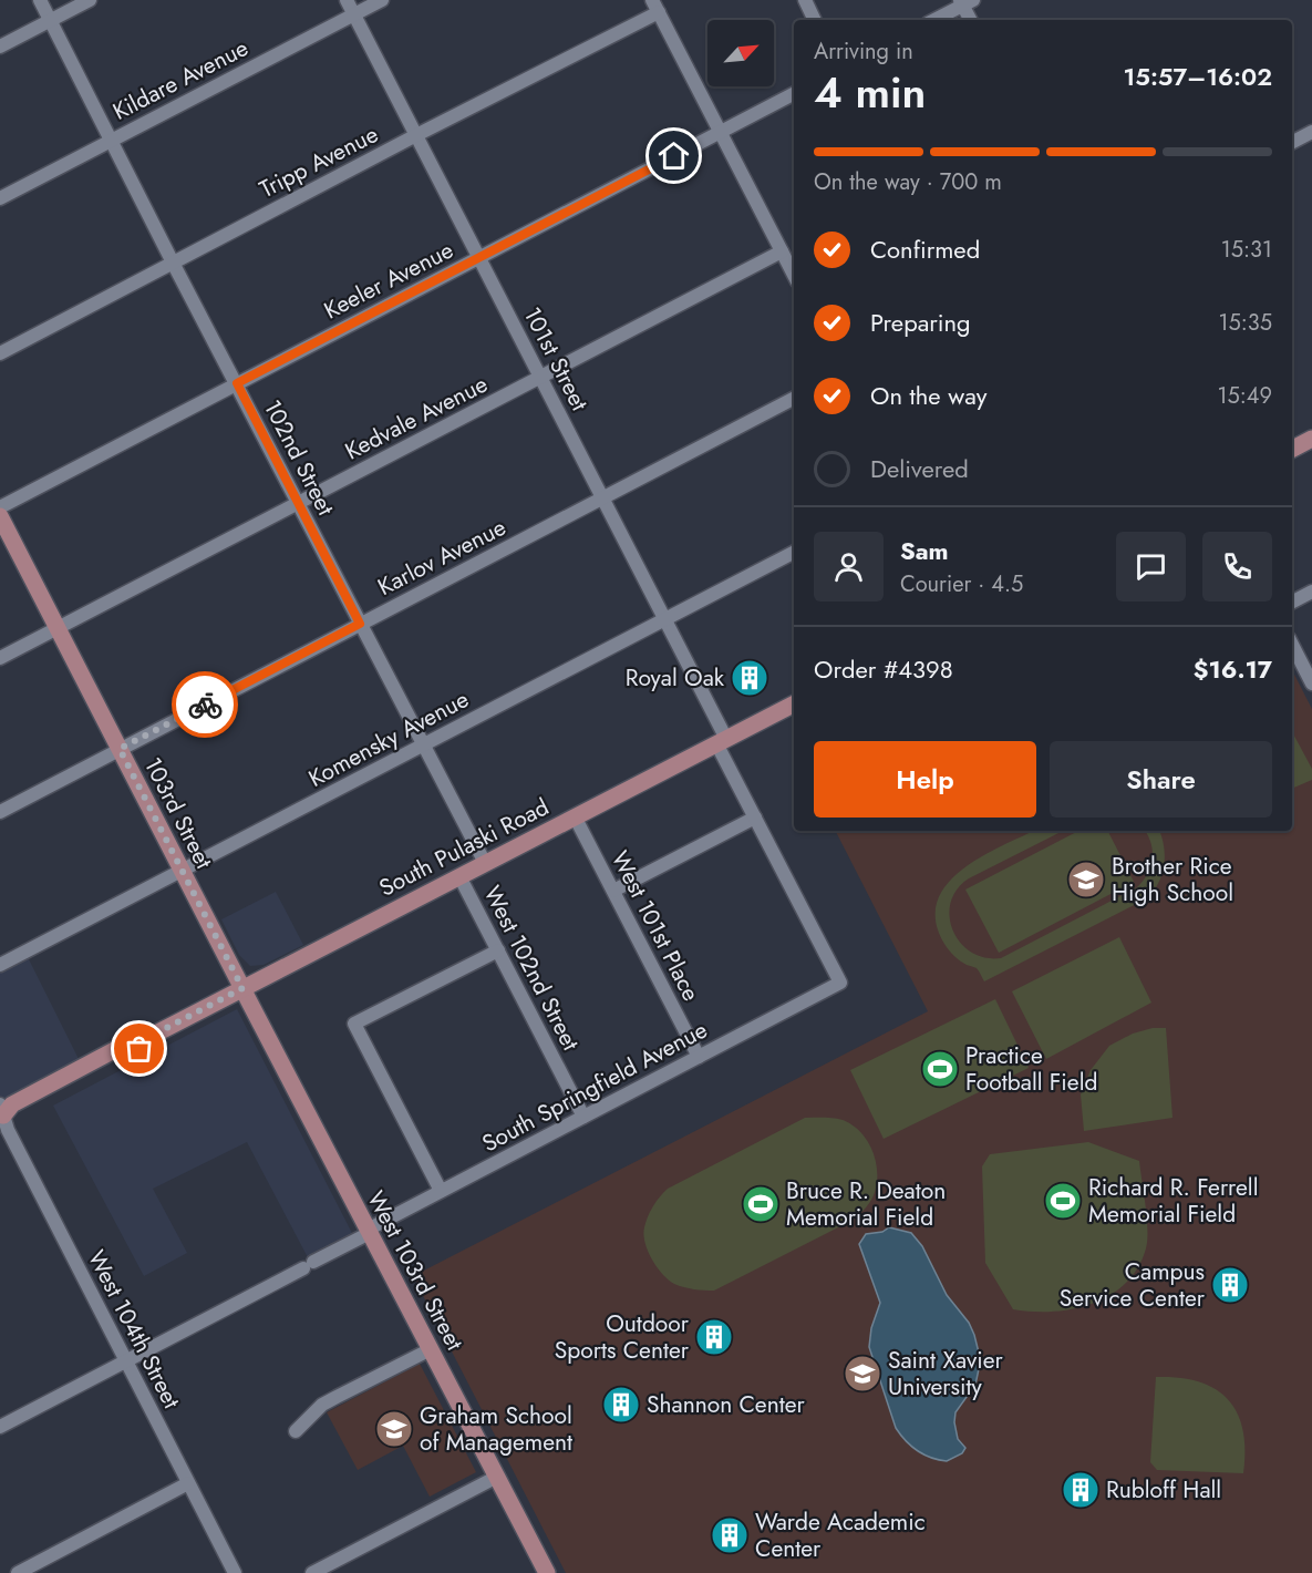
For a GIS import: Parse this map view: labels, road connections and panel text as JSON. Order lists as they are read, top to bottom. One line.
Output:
{"streets":{"main road":["103rd Street","South Pulaski Road","West 103rd Street"],"street":["Kildare Avenue","Tripp Avenue","Keeler Avenue","101st Street","Kedvale Avenue","102nd Street","Karlov Avenue","Komensky Avenue","West 101st Place","West 102nd Street","South Springfield Avenue","West 104th Street"]},"crossings":[["Kildare Avenue","101st Street"],["Kildare Avenue","102nd Street"],["Tripp Avenue","101st Street"],["Tripp Avenue","102nd Street"],["Keeler Avenue","101st Street"],["Keeler Avenue","102nd Street"],["101st Street","Kedvale Avenue"],["101st Street","Karlov Avenue"],["101st Street","Komensky Avenue"],["101st Street","South Pulaski Road"],["101st Street","South Springfield Avenue"],["Kedvale Avenue","102nd Street"],["Kedvale Avenue","103rd Street"],["102nd Street","Karlov Avenue"],["102nd Street","Komensky Avenue"],["102nd Street","South Pulaski Road"],["Karlov Avenue","103rd Street"],["Komensky Avenue","103rd Street"],["103rd Street","South Pulaski Road"],["103rd Street","West 103rd Street"],["South Pulaski Road","West 101st Place"],["South Pulaski Road","West 102nd Street"],["South Pulaski Road","West 103rd Street"],["South Pulaski Road","West 104th Street"],["West 101st Place","South Springfield Avenue"],["West 102nd Street","South Springfield Avenue"],["South Springfield Avenue","West 103rd Street"],["South Springfield Avenue","West 104th Street"]],"places":{"building":["Royal Oak","Campus Service Center","Outdoor Sports Center","Shannon Center","Rubloff Hall","Warde Academic Center"],"school or university":["Brother Rice High School","Saint Xavier University","Graham School of Management"],"sports":["Practice Football Field","Richard R. Ferrell Memorial Field","Bruce R. Deaton Memorial Field"]},"north":"top right","page":{"heading":["4 min","Arriving in","15:57–16:02"],"panel":["Sam","Courier · 4.5","Order #4398","$16.17"],"bar":"On the way · 700 m","list":[["Confirmed","15:31"],["Preparing","15:35"],["On the way","15:49"],"Delivered"],"buttons":["Help","Share"]}}
